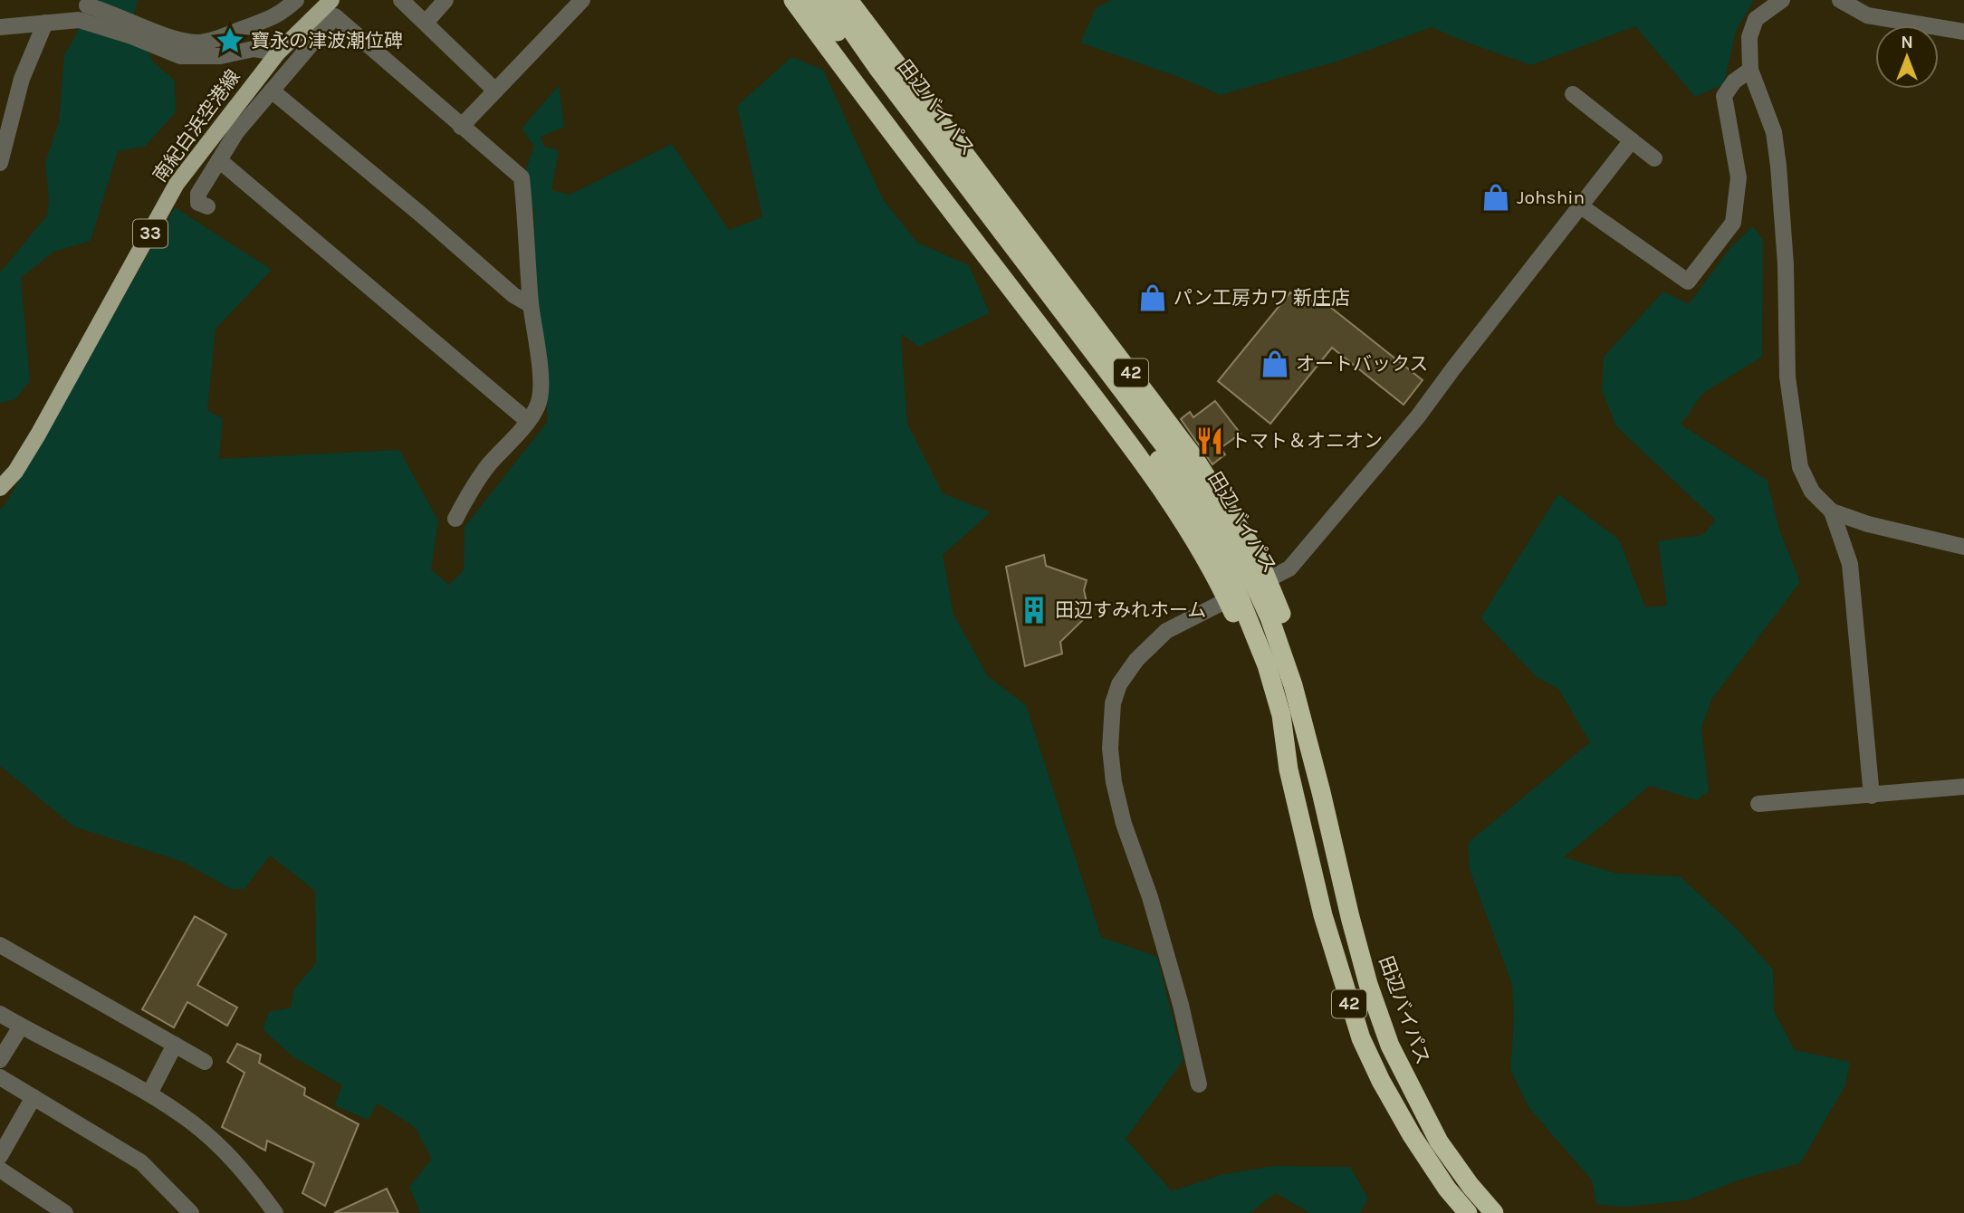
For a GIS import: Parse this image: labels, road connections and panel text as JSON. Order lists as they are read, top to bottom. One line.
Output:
{"streets":{"highway":["田辺バイパス","42"],"main road":["南紀白浜空港線","33"]},"crossings":[["田辺バイパス","42"]],"places":{"place":["寶永の津波潮位碑"],"shop":["Johshin","パン工房カワ 新庄店","オートバックス"],"restaurant":["トマト＆オニオン"],"building":["田辺すみれホーム"]},"north":"top"}
